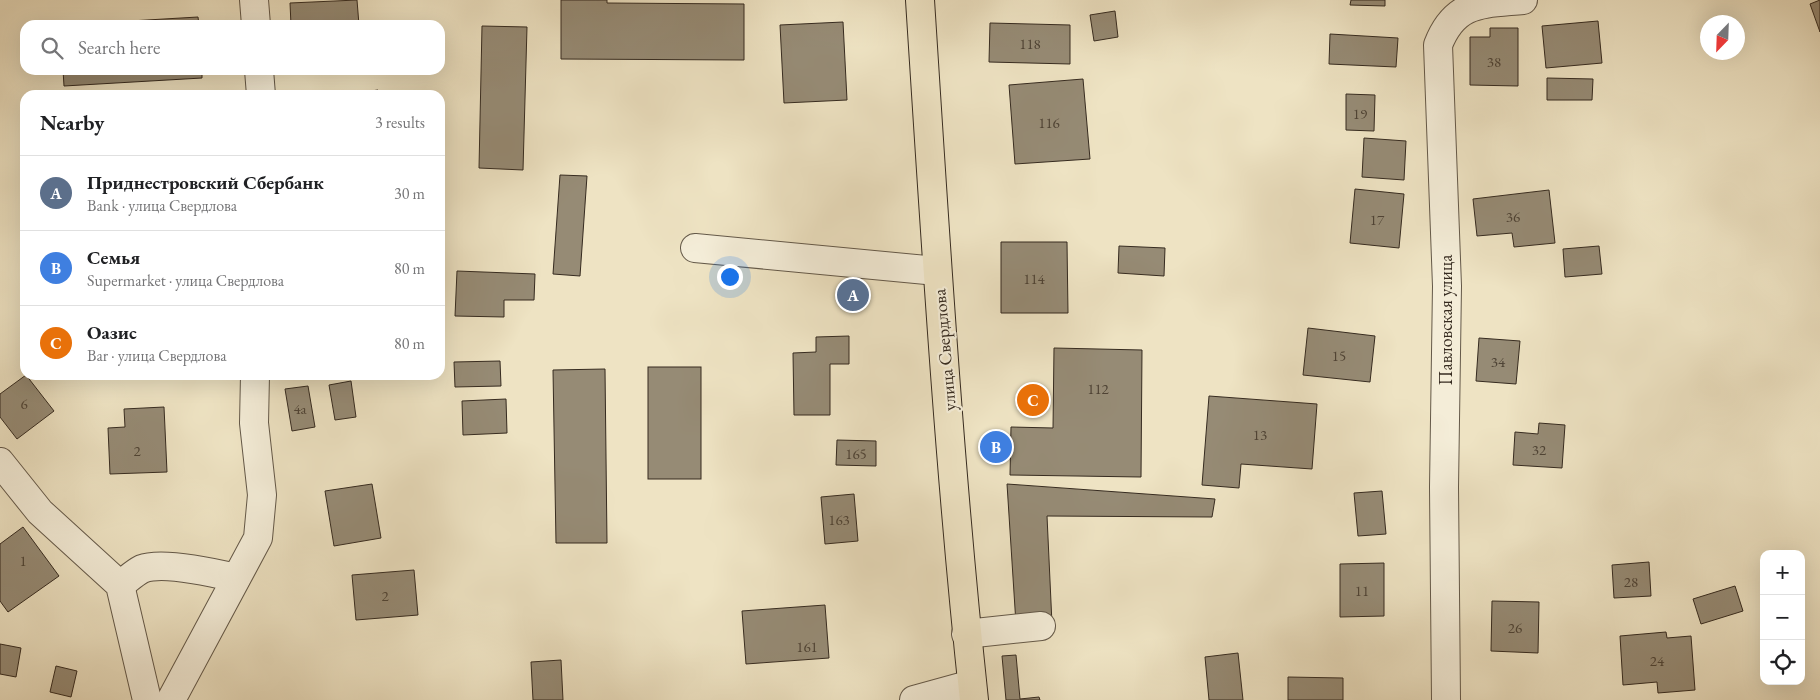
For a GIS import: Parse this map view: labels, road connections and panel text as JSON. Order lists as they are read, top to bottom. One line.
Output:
{"streets":{"highway":["улица Свердлова"],"street":["Павловская улица"]},"house_numbers":["118","38","19","116","36","17","114","15","34","112","6","4а","13","32","2","165","163","1","28","11","2","26","161","24"],"north":"bottom left","page":{"search":"Search here","heading":["Nearby","3 results"],"list":[{"mark":"A","name":"Приднестровский Сбербанк","note":"Bank · улица Свердлова","value":"30 m"},{"mark":"B","name":"Семья","note":"Supermarket · улица Свердлова","value":"80 m"},{"mark":"C","name":"Оазис","note":"Bar · улица Свердлова","value":"80 m"}],"pins":["A","C","B"],"map_buttons":["+","−"]}}
